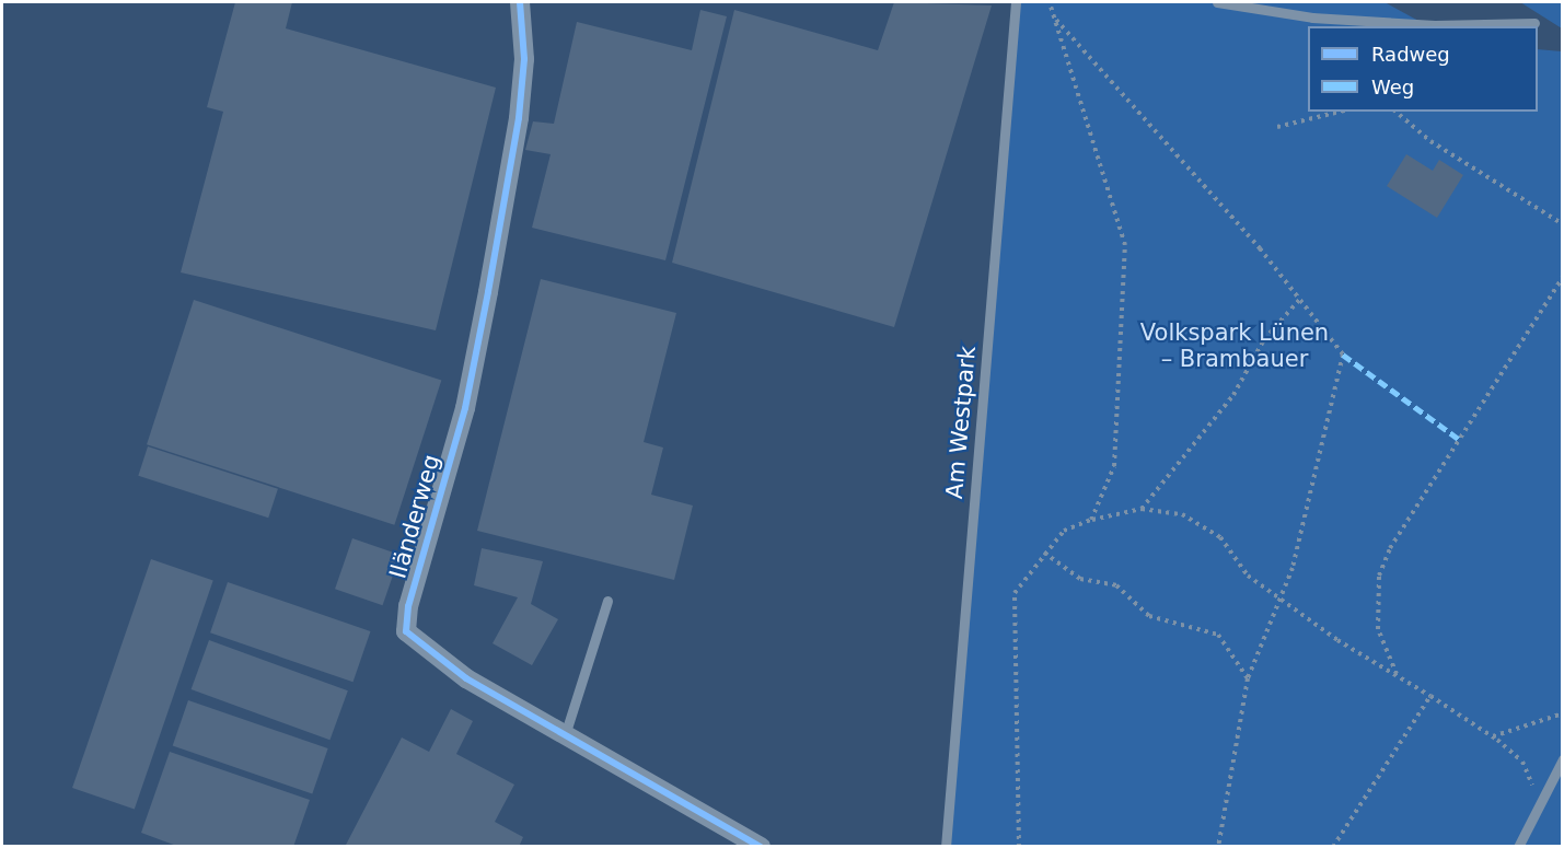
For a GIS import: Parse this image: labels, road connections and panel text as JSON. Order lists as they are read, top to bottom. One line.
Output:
{"streets":{"street":["Iländerweg"],"lane":["Am Westpark"]},"parks":["Volkspark Lünen – Brambauer"],"legend":["Radweg","Weg"]}
